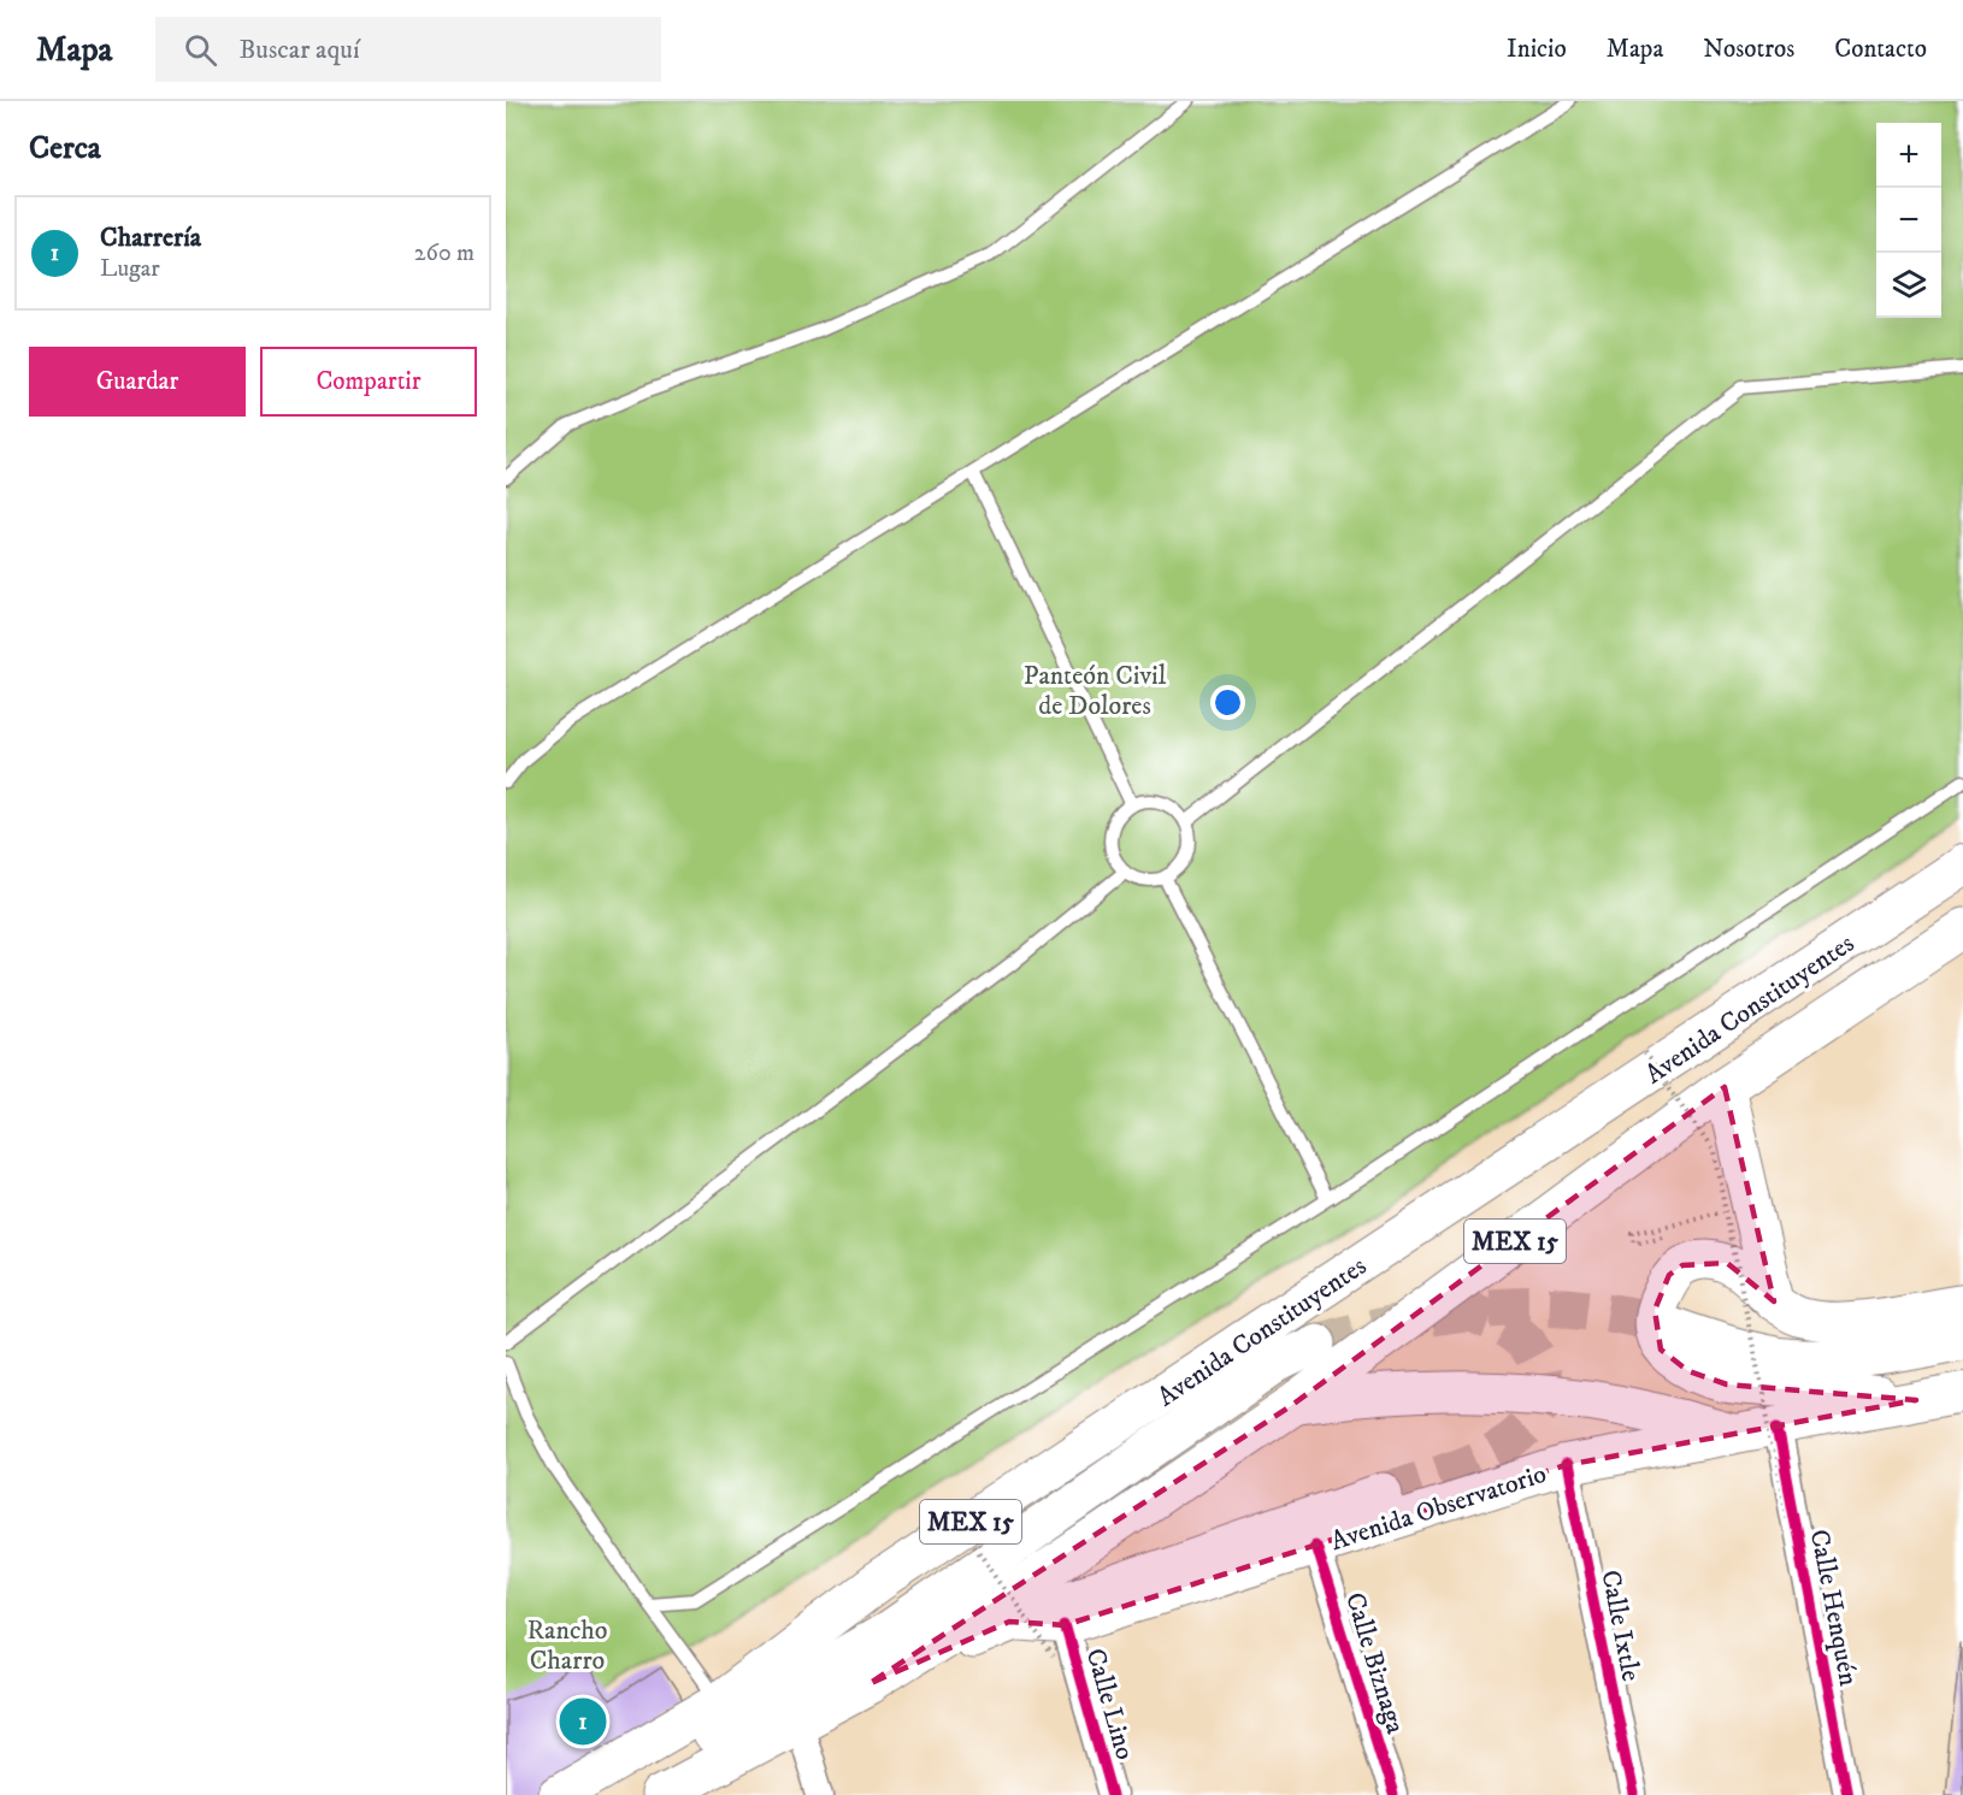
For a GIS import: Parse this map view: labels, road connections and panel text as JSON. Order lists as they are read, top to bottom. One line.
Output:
{"streets":{"highway":["Avenida Constituyentes","MEX 15"],"main road":["Avenida Observatorio"],"street":["Calle Henquén","Calle Ixtle","Calle Biznaga","Calle Lino"]},"crossings":[["Avenida Observatorio","Calle Henquén"],["Avenida Observatorio","Calle Ixtle"],["Avenida Observatorio","Calle Biznaga"],["Avenida Observatorio","Calle Lino"]],"parks":["Panteón Civil de Dolores","Rancho Charro"],"page":{"header":"Mapa","search":"Buscar aquí","nav":["Inicio","Mapa","Nosotros","Contacto"],"heading":"Cerca","map_buttons":["+","−"],"list":[{"mark":"1","name":"Charrería","note":"Lugar","value":"260 m"}],"buttons":["Guardar","Compartir"],"pins":"1"}}
